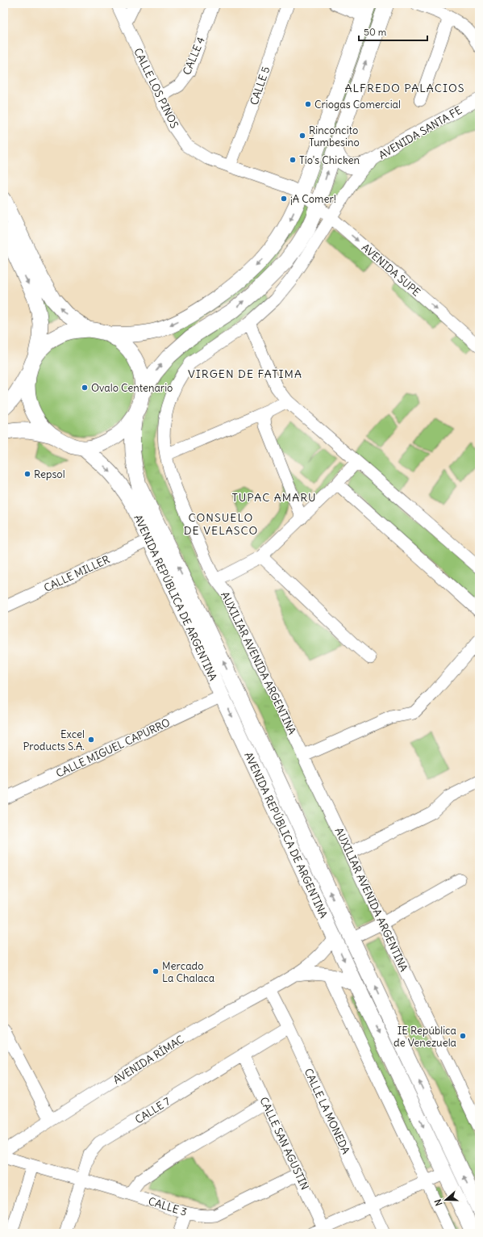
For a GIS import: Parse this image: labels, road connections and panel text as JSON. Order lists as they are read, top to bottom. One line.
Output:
{"streets":{"main road":["AVENIDA REPÚBLICA DE ARGENTINA"],"street":["CALLE 4","CALLE 5","CALLE LOS PINOS","AVENIDA SANTA FE","AVENIDA SUPE","CALLE MILLER","AUXILIAR AVENIDA ARGENTINA","CALLE MIGUEL CAPURRO","AVENIDA RÍMAC","CALLE 7","CALLE LA MONEDA","CALLE SAN AGUSTIN","CALLE 3"]},"crossings":[["CALLE 4","CALLE LOS PINOS"],["CALLE 5","CALLE LOS PINOS"],["CALLE LOS PINOS","AVENIDA SUPE"],["AVENIDA SANTA FE","AVENIDA SUPE"],["AVENIDA SANTA FE","AUXILIAR AVENIDA ARGENTINA"],["AVENIDA SUPE","AUXILIAR AVENIDA ARGENTINA"],["CALLE MILLER","AVENIDA REPÚBLICA DE ARGENTINA"],["AVENIDA REPÚBLICA DE ARGENTINA","CALLE MIGUEL CAPURRO"],["AVENIDA REPÚBLICA DE ARGENTINA","AVENIDA RÍMAC"],["AVENIDA RÍMAC","CALLE LA MONEDA"],["CALLE 7","CALLE LA MONEDA"],["CALLE 7","CALLE SAN AGUSTIN"],["CALLE 7","CALLE 3"],["CALLE SAN AGUSTIN","CALLE 3"]],"one_way":["AVENIDA SUPE"],"districts":["ALFREDO PALACIOS","VIRGEN DE FATIMA","TUPAC AMARU","CONSUELO DE VELASCO"],"places":["Criogas Comercial","Rinconcito Tumbesino","Tío's Chicken","¡A Comer!","Ovalo Centenario","Repsol","Excel Products S.A.","Mercado La Chalaca","IE República de Venezuela"],"scale_bar":"50 m","north":"left"}
